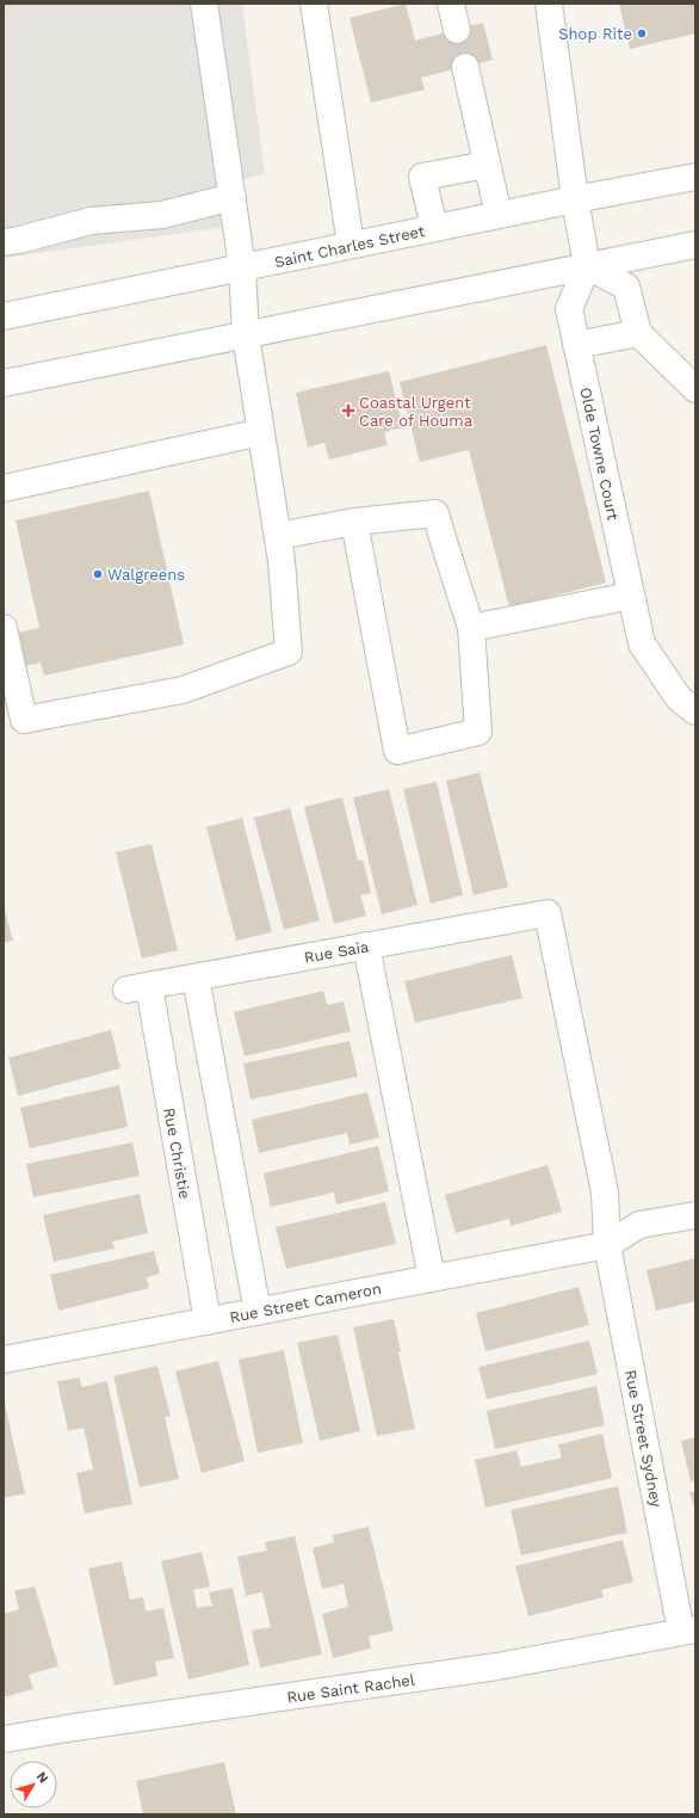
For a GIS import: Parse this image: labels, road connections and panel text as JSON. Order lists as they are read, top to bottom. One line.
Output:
{"streets":{"street":["Saint Charles Street","Olde Towne Court","Rue Saia","Rue Christie","Rue Street Cameron","Rue Street Sydney","Rue Saint Rachel"]},"crossings":[["Rue Saia","Rue Christie"],["Rue Saia","Rue Street Sydney"],["Rue Christie","Rue Street Cameron"],["Rue Street Cameron","Rue Street Sydney"],["Rue Street Sydney","Rue Saint Rachel"]],"places":{"other":["Shop Rite","Walgreens"],"health":["Coastal Urgent Care of Houma"]},"north":"top right"}
